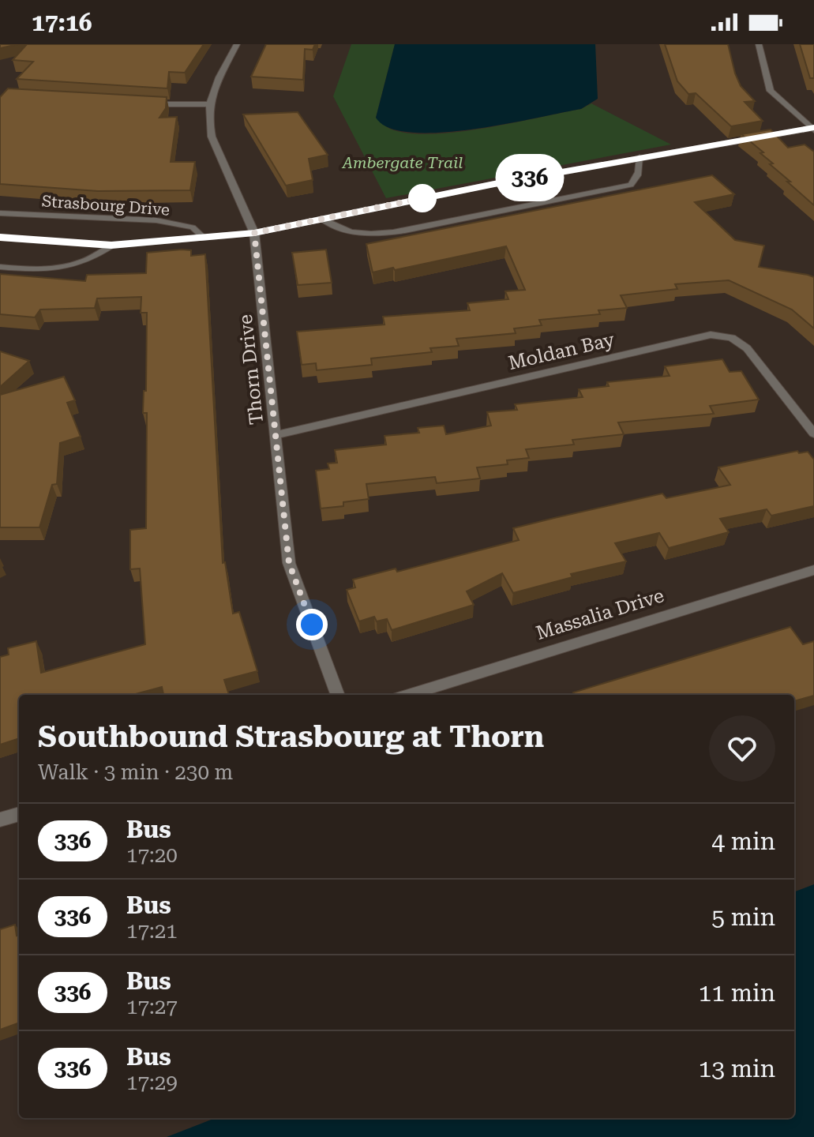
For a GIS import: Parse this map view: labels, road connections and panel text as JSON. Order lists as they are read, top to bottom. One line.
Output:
{"streets":{"street":["Strasbourg Drive","Moldan Bay","Thorn Drive","Massalia Drive"]},"crossings":[["Strasbourg Drive","Thorn Drive"],["Moldan Bay","Thorn Drive"]],"parks":["Ambergate Trail"],"lines":["bus line 336"],"page":{"status":"17:16","on_map":"336","heading":["Southbound Strasbourg at Thorn","Walk · 3 min · 230 m"],"list":[{"mark":"336","name":"Bus","note":"17:20","value":"4 min"},{"mark":"336","name":"Bus","note":"17:21","value":"5 min"},{"mark":"336","name":"Bus","note":"17:27","value":"11 min"},{"mark":"336","name":"Bus","note":"17:29","value":"13 min"}]}}
